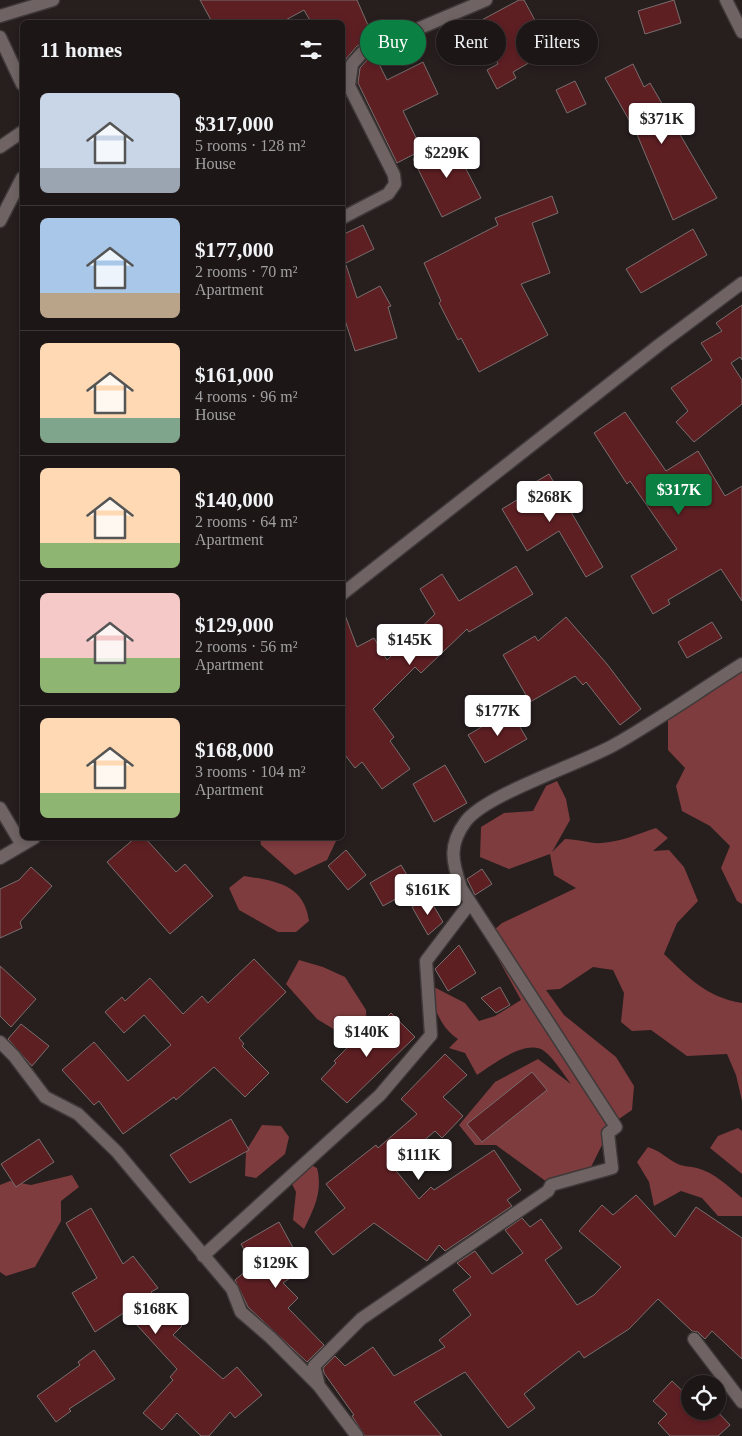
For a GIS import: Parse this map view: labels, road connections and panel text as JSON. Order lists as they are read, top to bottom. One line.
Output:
{"page":{"chip":["Buy","Rent","Filters"],"heading":"11 homes","list":[{"name":"$317,000","note":"5 rooms · 128 m² · House"},{"name":"$177,000","note":"2 rooms · 70 m² · Apartment"},{"name":"$161,000","note":"4 rooms · 96 m² · House"},{"name":"$140,000","note":"2 rooms · 64 m² · Apartment"},{"name":"$129,000","note":"2 rooms · 56 m² · Apartment"},{"name":"$168,000","note":"3 rooms · 104 m² · Apartment"}],"price":["$371K","$229K","$317K","$268K","$145K","$177K","$161K","$140K","$111K","$129K","$168K"]}}
